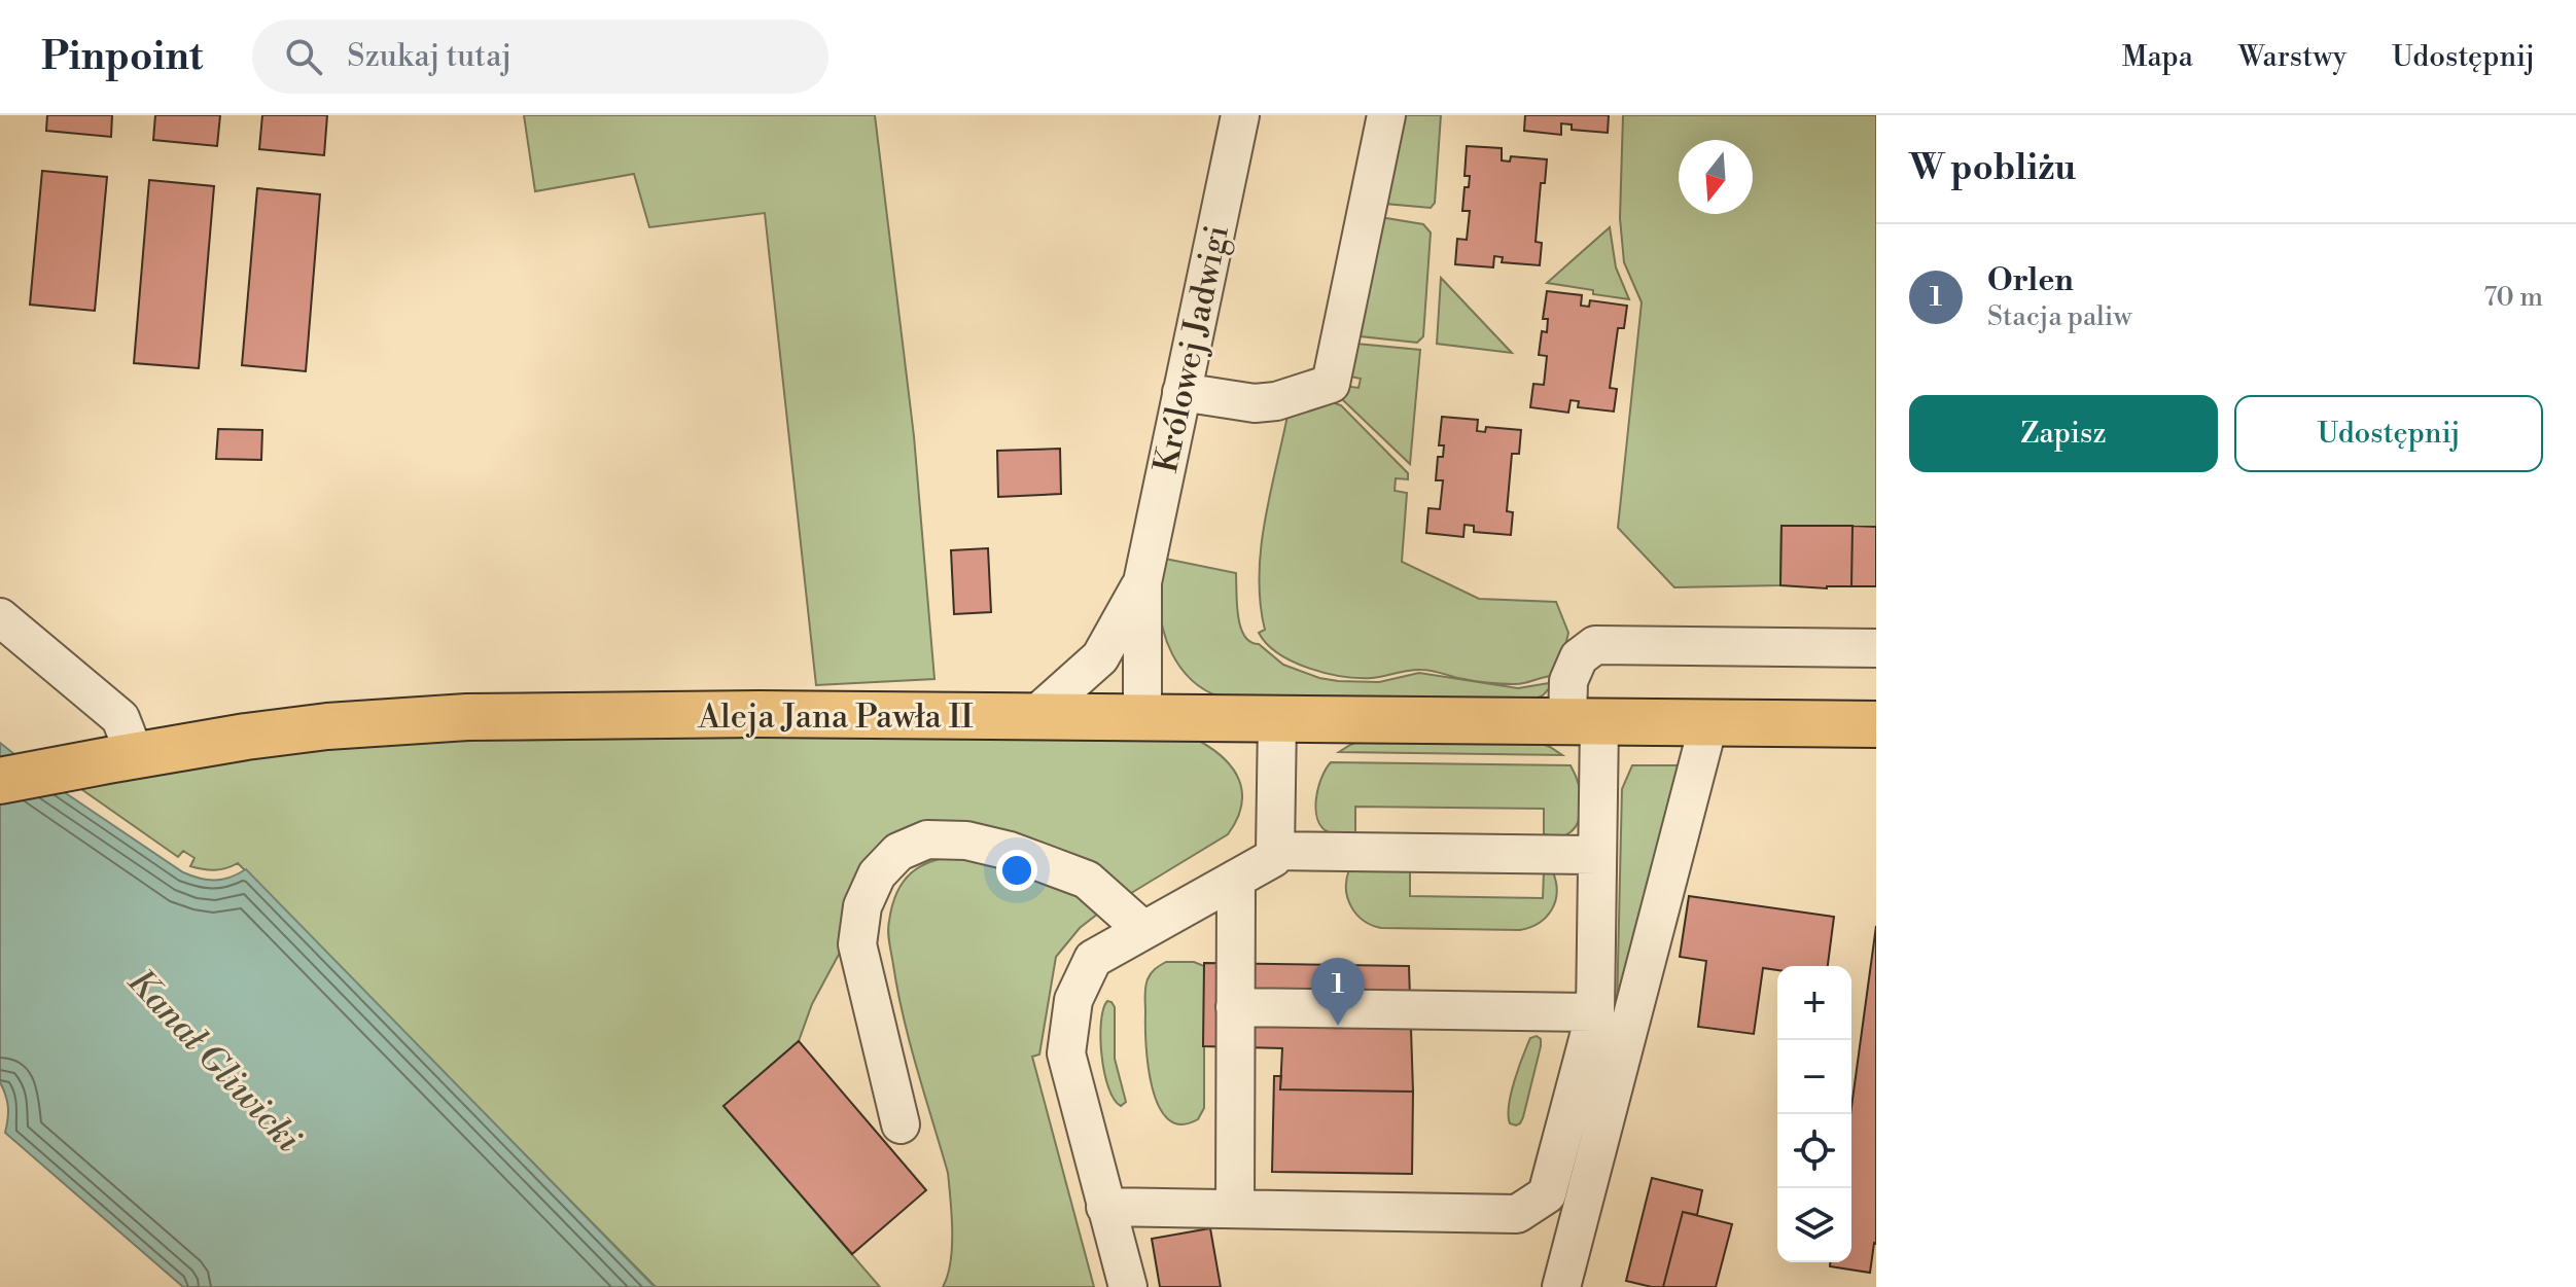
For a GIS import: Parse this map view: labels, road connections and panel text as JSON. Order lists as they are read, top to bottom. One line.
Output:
{"streets":{"main road":["Aleja Jana Pawła II"],"street":["Królowej Jadwigi"]},"crossings":[["Królowej Jadwigi","Aleja Jana Pawła II"]],"water":["Kanał Gliwicki"],"north":"bottom","page":{"header":"Pinpoint","search":"Szukaj tutaj","nav":["Mapa","Warstwy","Udostępnij"],"heading":"W pobliżu","list":[{"mark":"1","name":"Orlen","note":"Stacja paliw","value":"70 m"}],"buttons":["Zapisz","Udostępnij"],"pins":"1","map_buttons":["+","−"]}}
